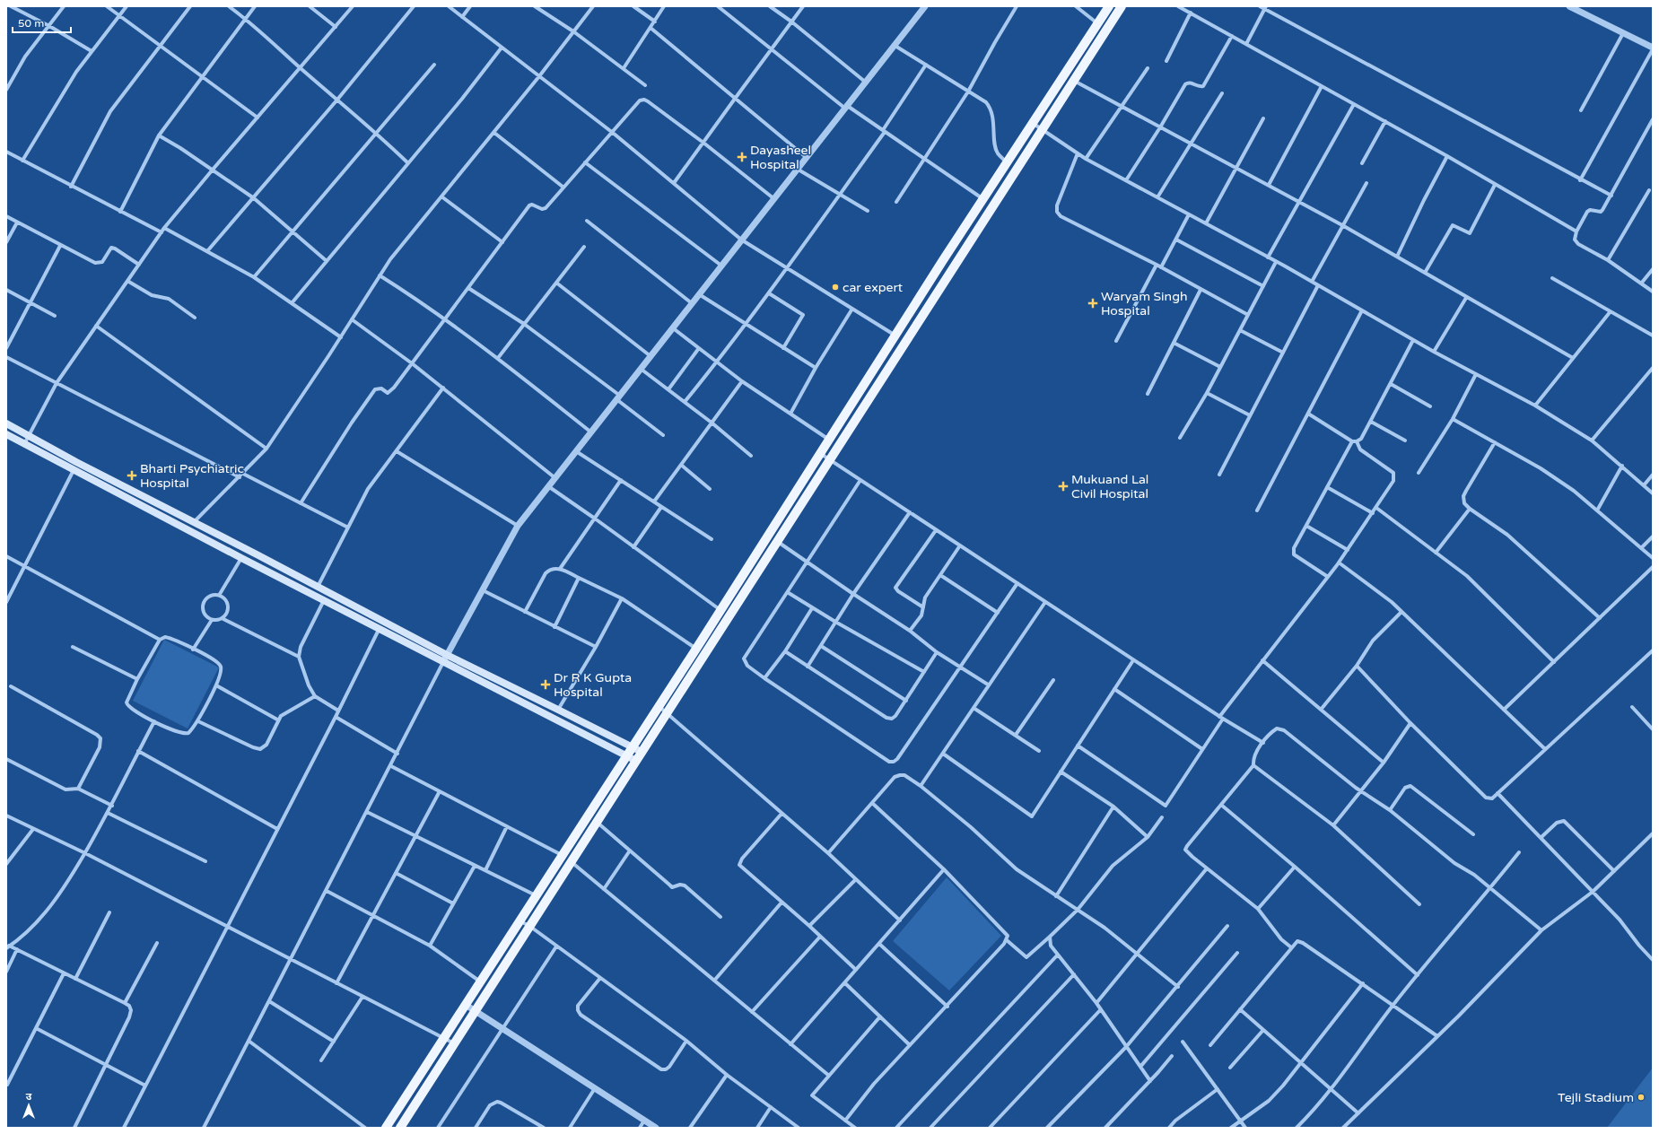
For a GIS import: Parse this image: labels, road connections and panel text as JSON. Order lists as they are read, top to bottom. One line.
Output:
{"places":{"health":["Dayasheel Hospital","Waryam Singh Hospital","Bharti Psychiatric Hospital","Mukuand Lal Civil Hospital","Dr R K Gupta Hospital"],"other":["car expert","Tejli Stadium"]},"scale_bar":"50 m","north":"top"}
